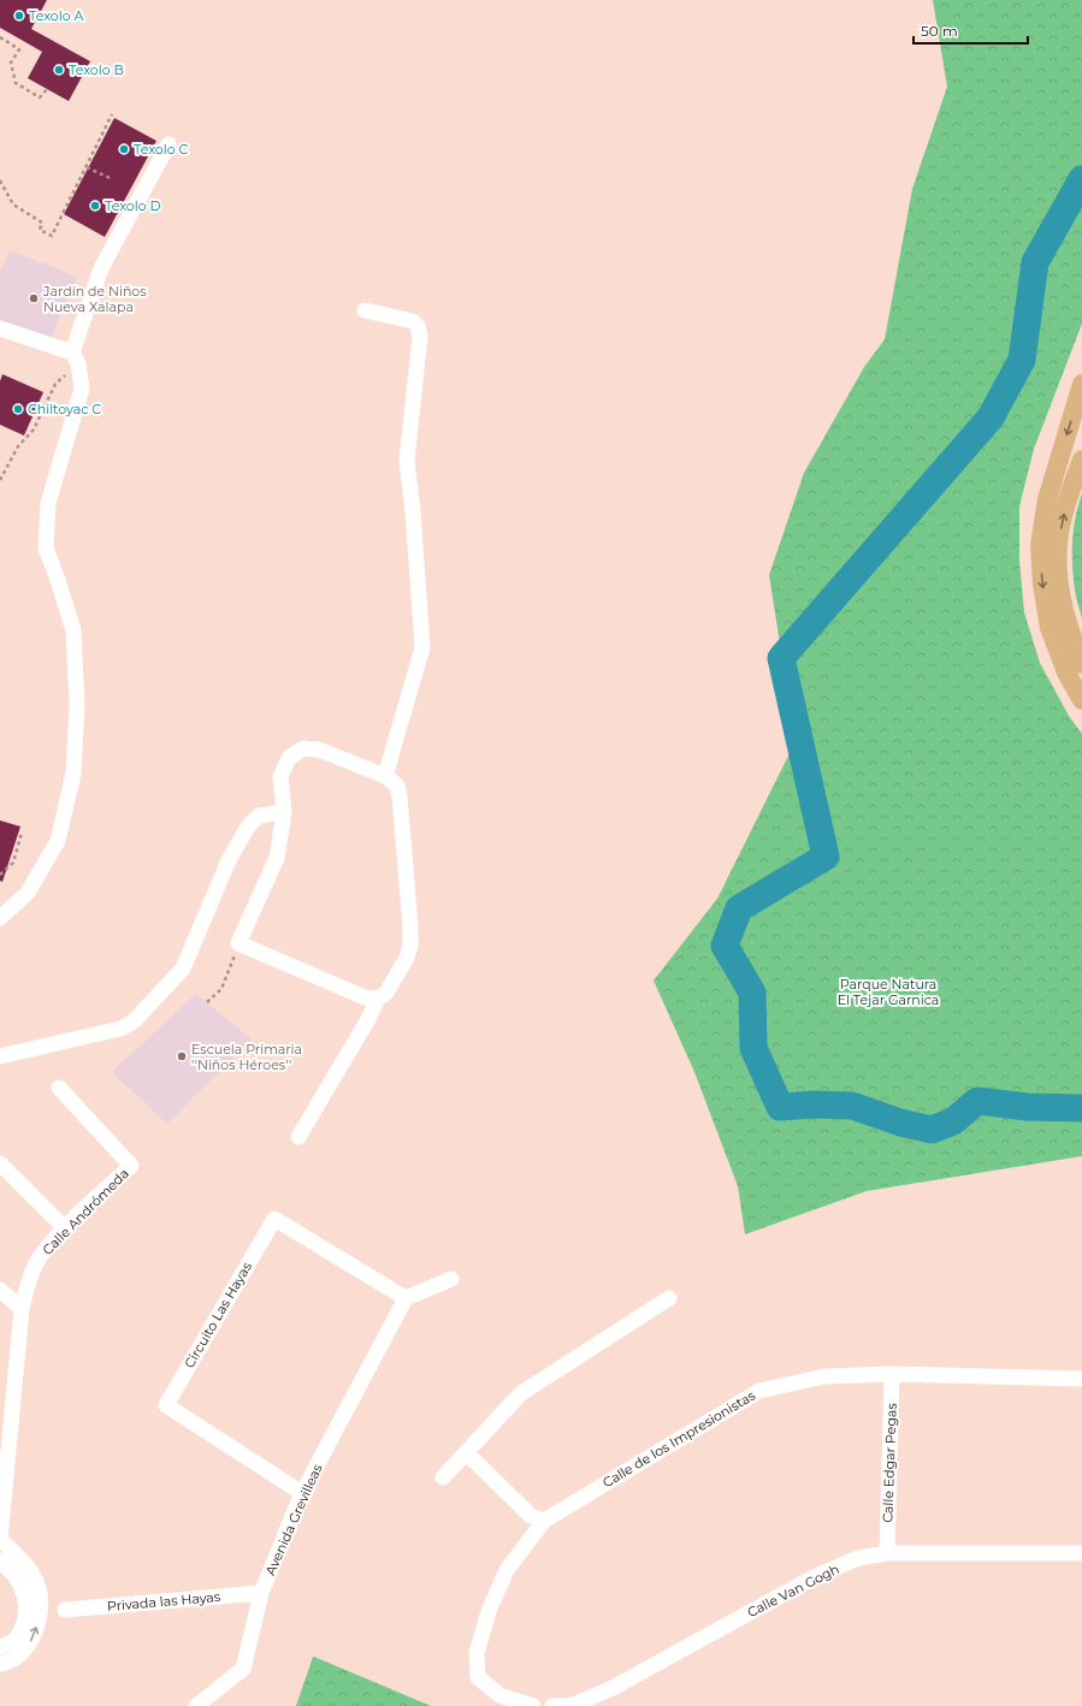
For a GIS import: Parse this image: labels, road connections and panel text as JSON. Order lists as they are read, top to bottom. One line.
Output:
{"streets":{"street":["Calle Andrómeda","Circuito Las Hayas","Calle de los Impresionistas","Calle Edgar Pegas","Avenida Grevilleas","Calle Van Gogh","Privada las Hayas"]},"crossings":[["Circuito Las Hayas","Avenida Grevilleas"],["Calle de los Impresionistas","Calle Edgar Pegas"],["Calle Edgar Pegas","Calle Van Gogh"],["Avenida Grevilleas","Privada las Hayas"]],"parks":["Parque Natura El Tejar Garnica"],"places":["Texolo A","Texolo B","Texolo C","Texolo D","Jardín de Niños Nueva Xalapa","Chiltoyac C","Escuela Primaria ''Niños Héroes''"],"scale_bar":"50 m"}
